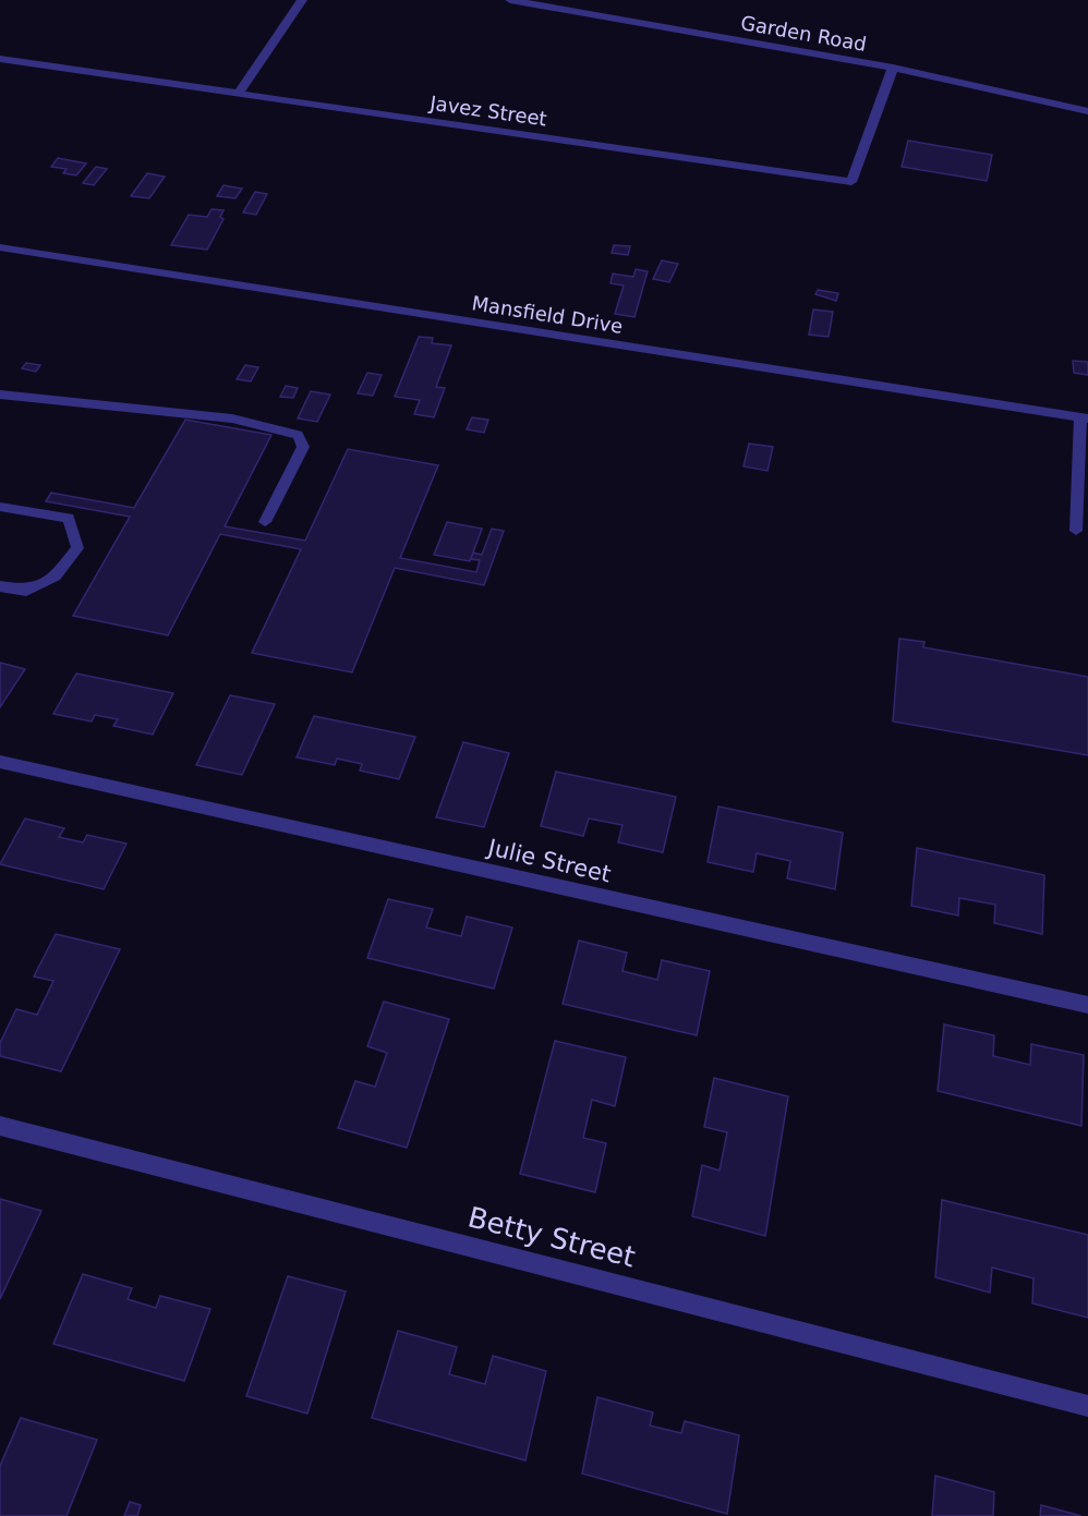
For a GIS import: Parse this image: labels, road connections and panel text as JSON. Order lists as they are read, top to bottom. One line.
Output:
{"streets":{"street":["Garden Road","Javez Street","Mansfield Drive","Julie Street","Betty Street"]},"crossings":[["Garden Road","Javez Street"]]}
